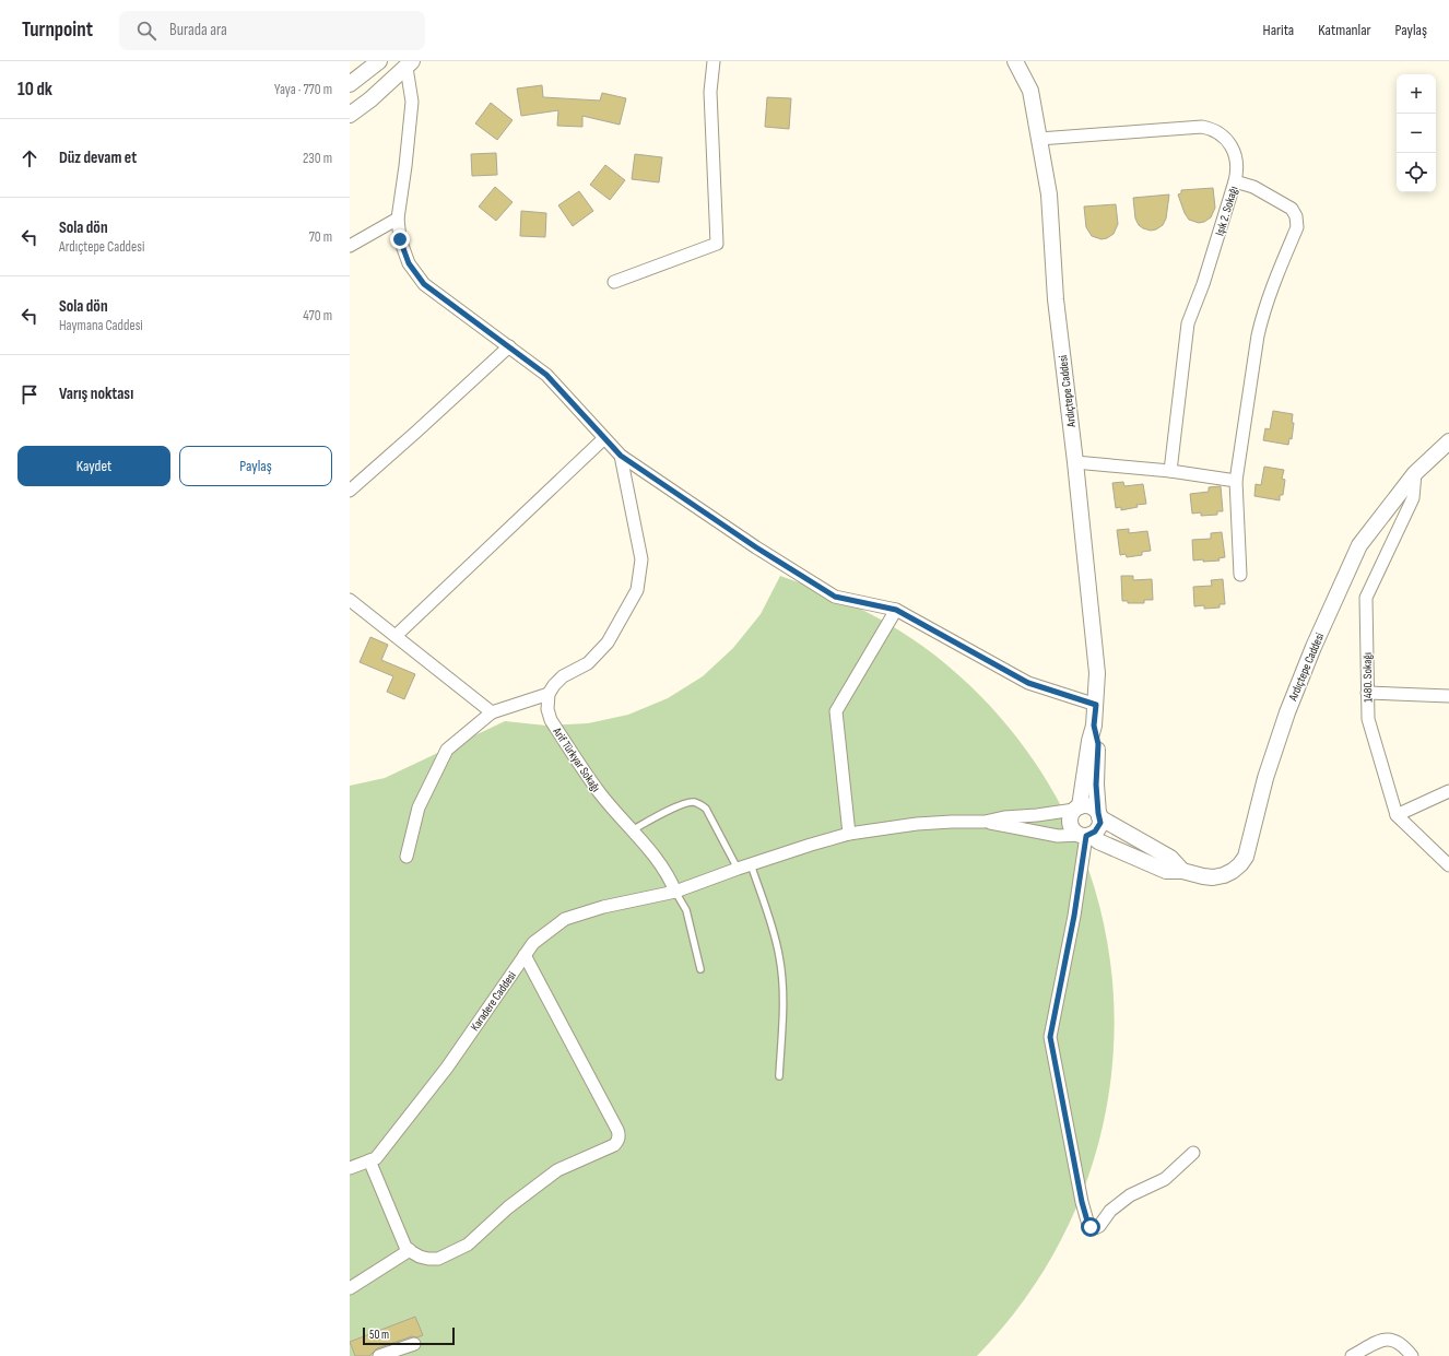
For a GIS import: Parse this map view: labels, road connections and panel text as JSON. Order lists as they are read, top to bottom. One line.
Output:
{"streets":{"street":["Işık 2. Sokağı","Ardıçtepe Caddesi","1480. Sokağı","Arif Türkyar Sokağı","Karadere Caddesi"]},"crossings":[["Işık 2. Sokağı","Ardıçtepe Caddesi"],["Ardıçtepe Caddesi","1480. Sokağı"],["Arif Türkyar Sokağı","Karadere Caddesi"]],"scale_bar":"50 m","page":{"header":"Turnpoint","search":"Burada ara","nav":["Harita","Katmanlar","Paylaş"],"heading":["10 dk","Yaya · 770 m"],"map_buttons":["+","−"],"list":[["Düz devam et","230 m"],["Sola dön","Ardıçtepe Caddesi","70 m"],["Sola dön","Haymana Caddesi","470 m"],"Varış noktası"],"buttons":["Kaydet","Paylaş"],"scale":"50 m"}}
